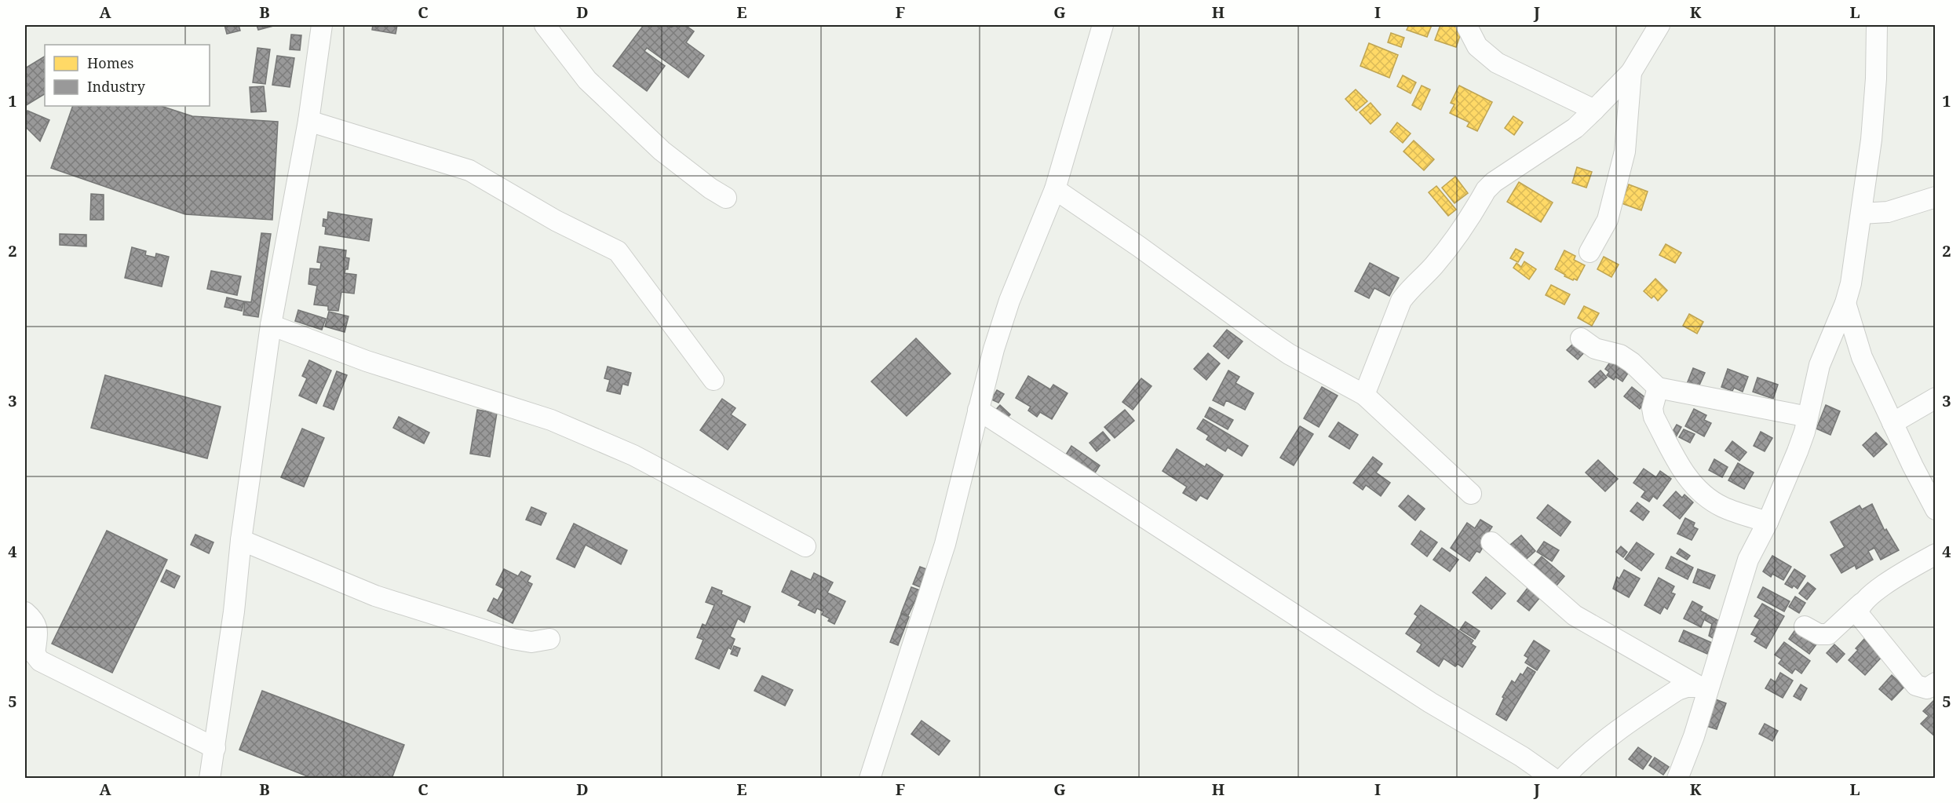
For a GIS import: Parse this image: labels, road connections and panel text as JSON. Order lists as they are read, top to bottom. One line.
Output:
{"legend":["Homes","Industry"],"grid":{"columns":["A","B","C","D","E","F","G","H","I","J","K","L"],"rows":["1","2","3","4","5"]}}
